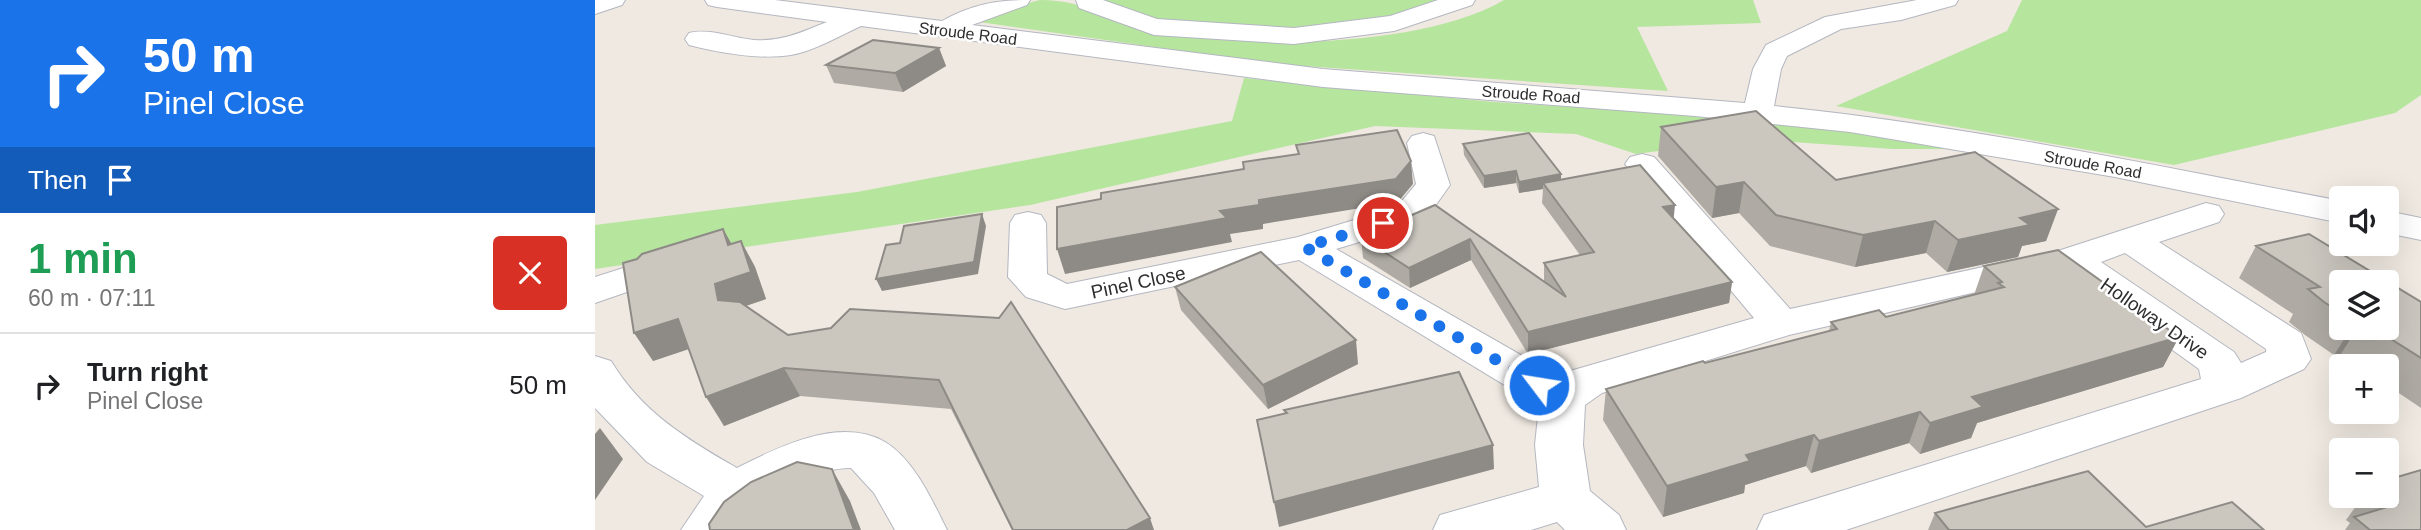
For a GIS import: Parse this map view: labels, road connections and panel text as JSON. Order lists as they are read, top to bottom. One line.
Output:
{"streets":{"street":["Stroude Road","Pinel Close","Holloway Drive"]},"page":{"turn":["50 m","Pinel Close"],"then":"Then","map_buttons":["+","−"],"heading":["1 min","60 m · 07:11"],"list":[{"name":"Turn right","note":"Pinel Close","value":"50 m"}]}}
